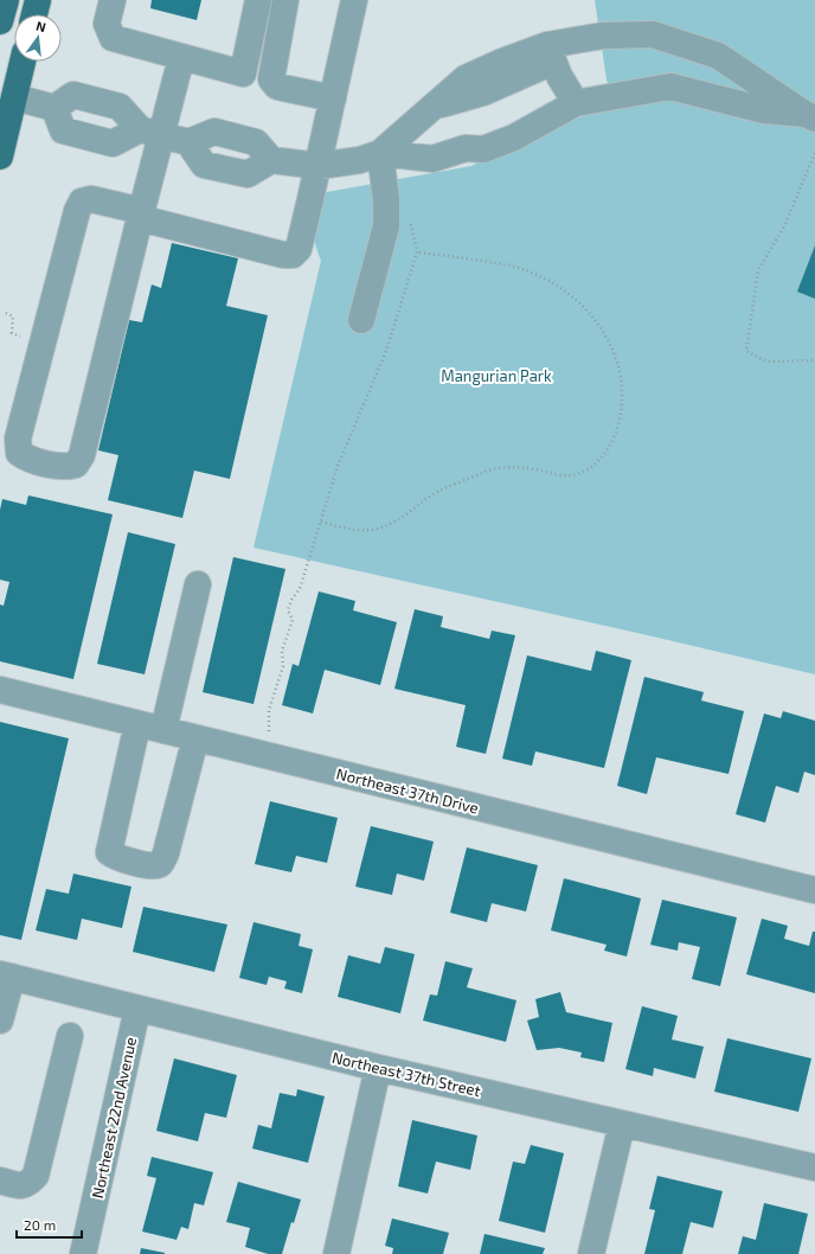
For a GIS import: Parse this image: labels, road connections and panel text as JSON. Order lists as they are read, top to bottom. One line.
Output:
{"streets":{"street":["Northeast 37th Drive","Northeast 37th Street","Northeast 22nd Avenue"]},"crossings":[["Northeast 37th Street","Northeast 22nd Avenue"]],"parks":["Mangurian Park"],"scale_bar":"20 m","north":"top"}
